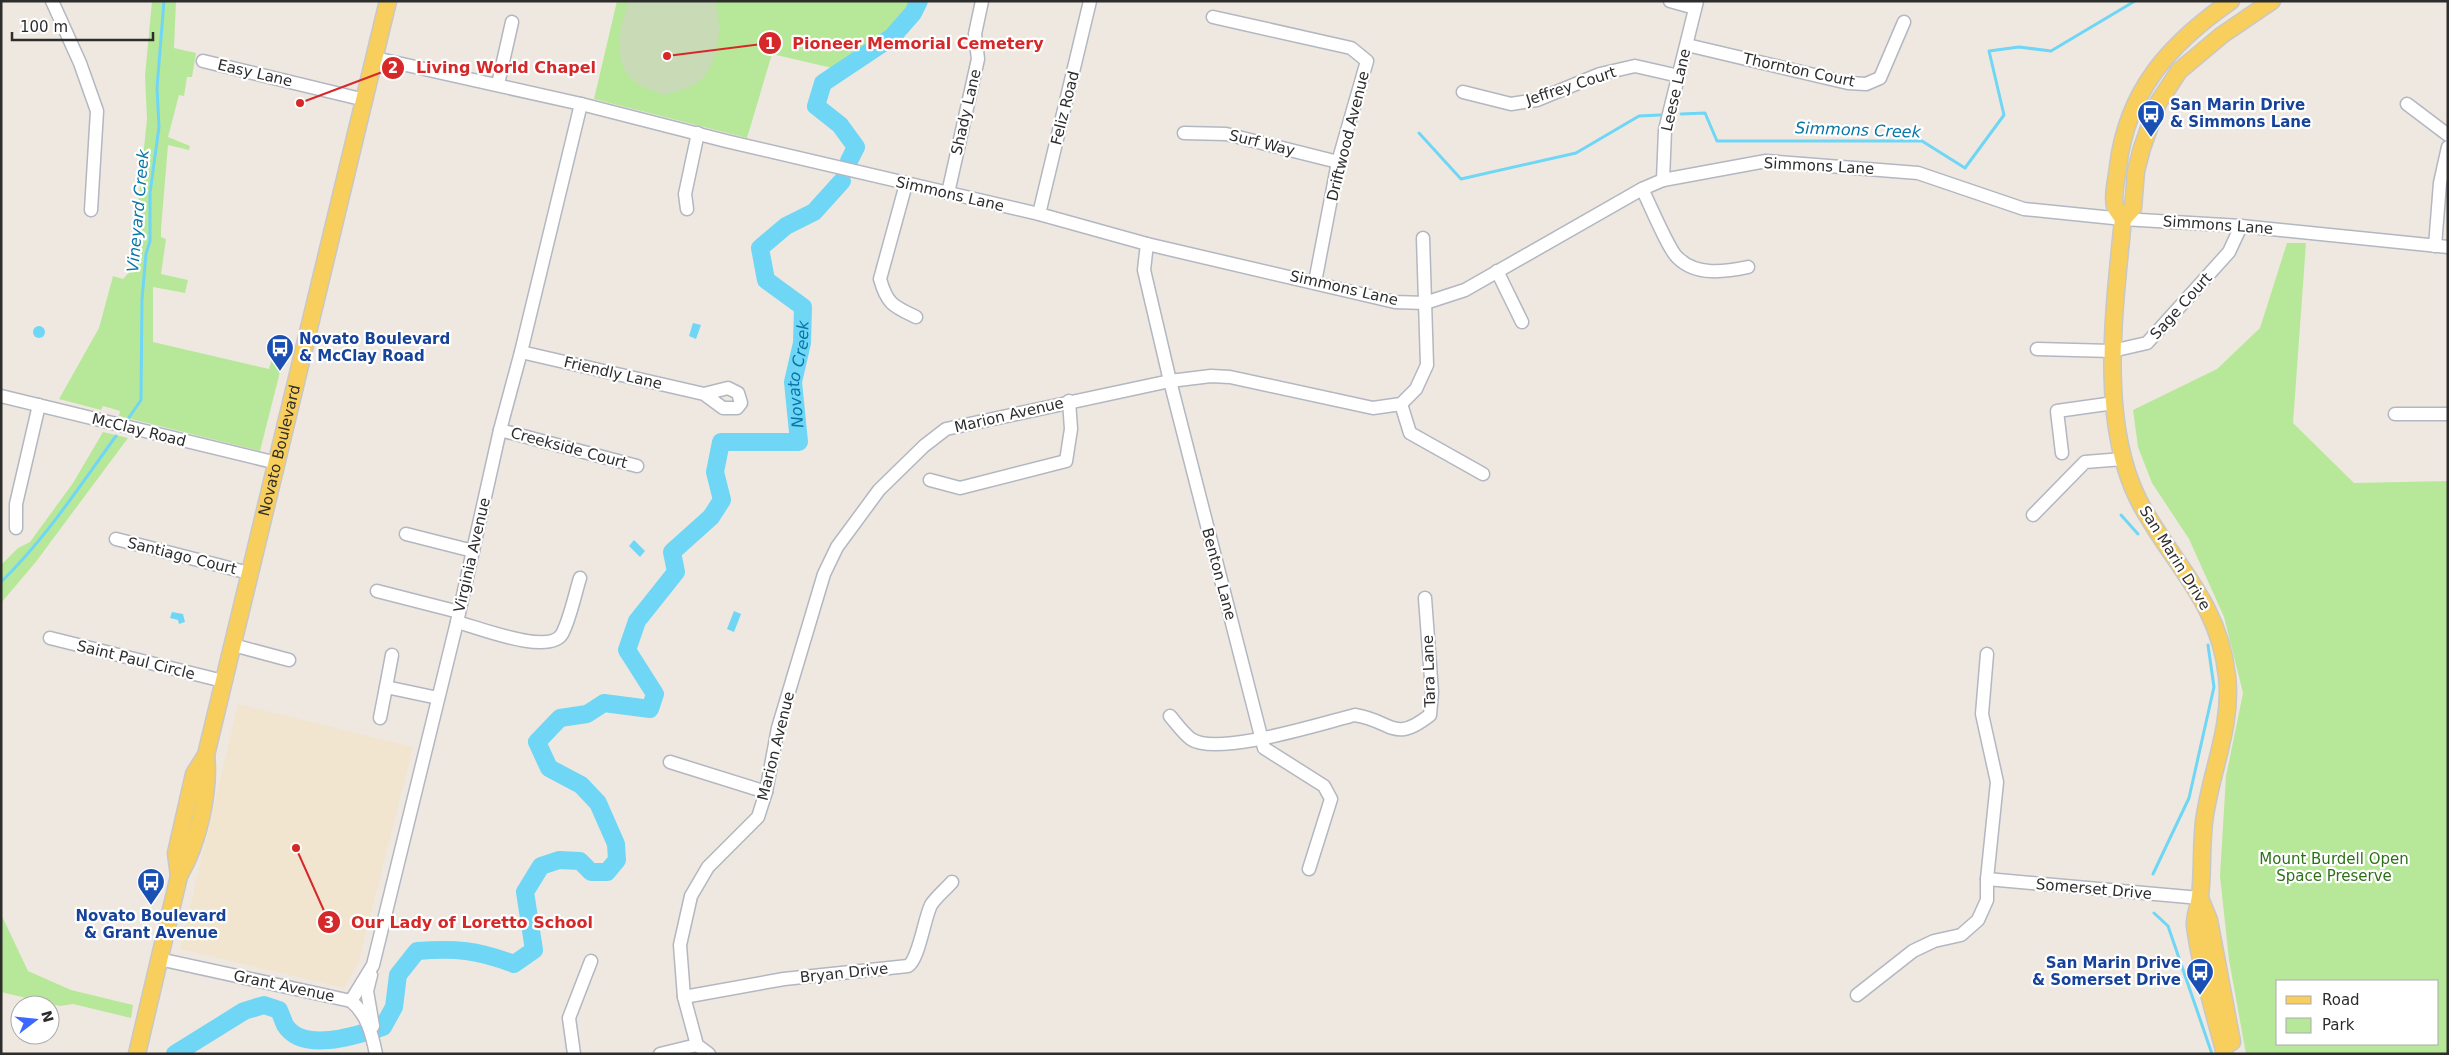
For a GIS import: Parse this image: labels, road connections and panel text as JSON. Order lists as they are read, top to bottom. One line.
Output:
{"streets":{"main road":["Novato Boulevard","San Marin Drive"],"street":["Thornton Court","Easy Lane","Jeffrey Court","Leese Lane","Feliz Road","Shady Lane","Driftwood Avenue","Surf Way","Simmons Lane","Sage Court","Friendly Lane","Marion Avenue","McClay Road","Creekside Court","Virginia Avenue","Santiago Court","Benton Lane","Saint Paul Circle","Tara Lane","Somerset Drive","Bryan Drive","Grant Avenue"]},"crossings":[["Thornton Court","Leese Lane"],["Easy Lane","Novato Boulevard"],["Jeffrey Court","Leese Lane"],["Leese Lane","Simmons Lane"],["Feliz Road","Simmons Lane"],["Shady Lane","Simmons Lane"],["Driftwood Avenue","Surf Way"],["Driftwood Avenue","Simmons Lane"],["Simmons Lane","Sage Court"],["Simmons Lane","Novato Boulevard"],["Simmons Lane","Virginia Avenue"],["Simmons Lane","San Marin Drive"],["Simmons Lane","Benton Lane"],["Sage Court","San Marin Drive"],["Friendly Lane","Virginia Avenue"],["Marion Avenue","Benton Lane"],["Marion Avenue","Bryan Drive"],["McClay Road","Novato Boulevard"],["Creekside Court","Virginia Avenue"],["Novato Boulevard","Santiago Court"],["Novato Boulevard","Saint Paul Circle"],["Novato Boulevard","Grant Avenue"],["Virginia Avenue","Grant Avenue"],["San Marin Drive","Somerset Drive"],["Benton Lane","Tara Lane"]],"water":["Simmons Creek","Vineyard Creek","Novato Creek"],"parks":["Mount Burdell Open Space Preserve"],"places":{"other":["Pioneer Memorial Cemetery","Living World Chapel","Our Lady of Loretto School"],"bus stop":["San Marin Drive & Simmons Lane","Novato Boulevard & McClay Road","Novato Boulevard & Grant Avenue","San Marin Drive & Somerset Drive"]},"legend":["Road","Park"],"scale_bar":"100 m","north":"right"}
